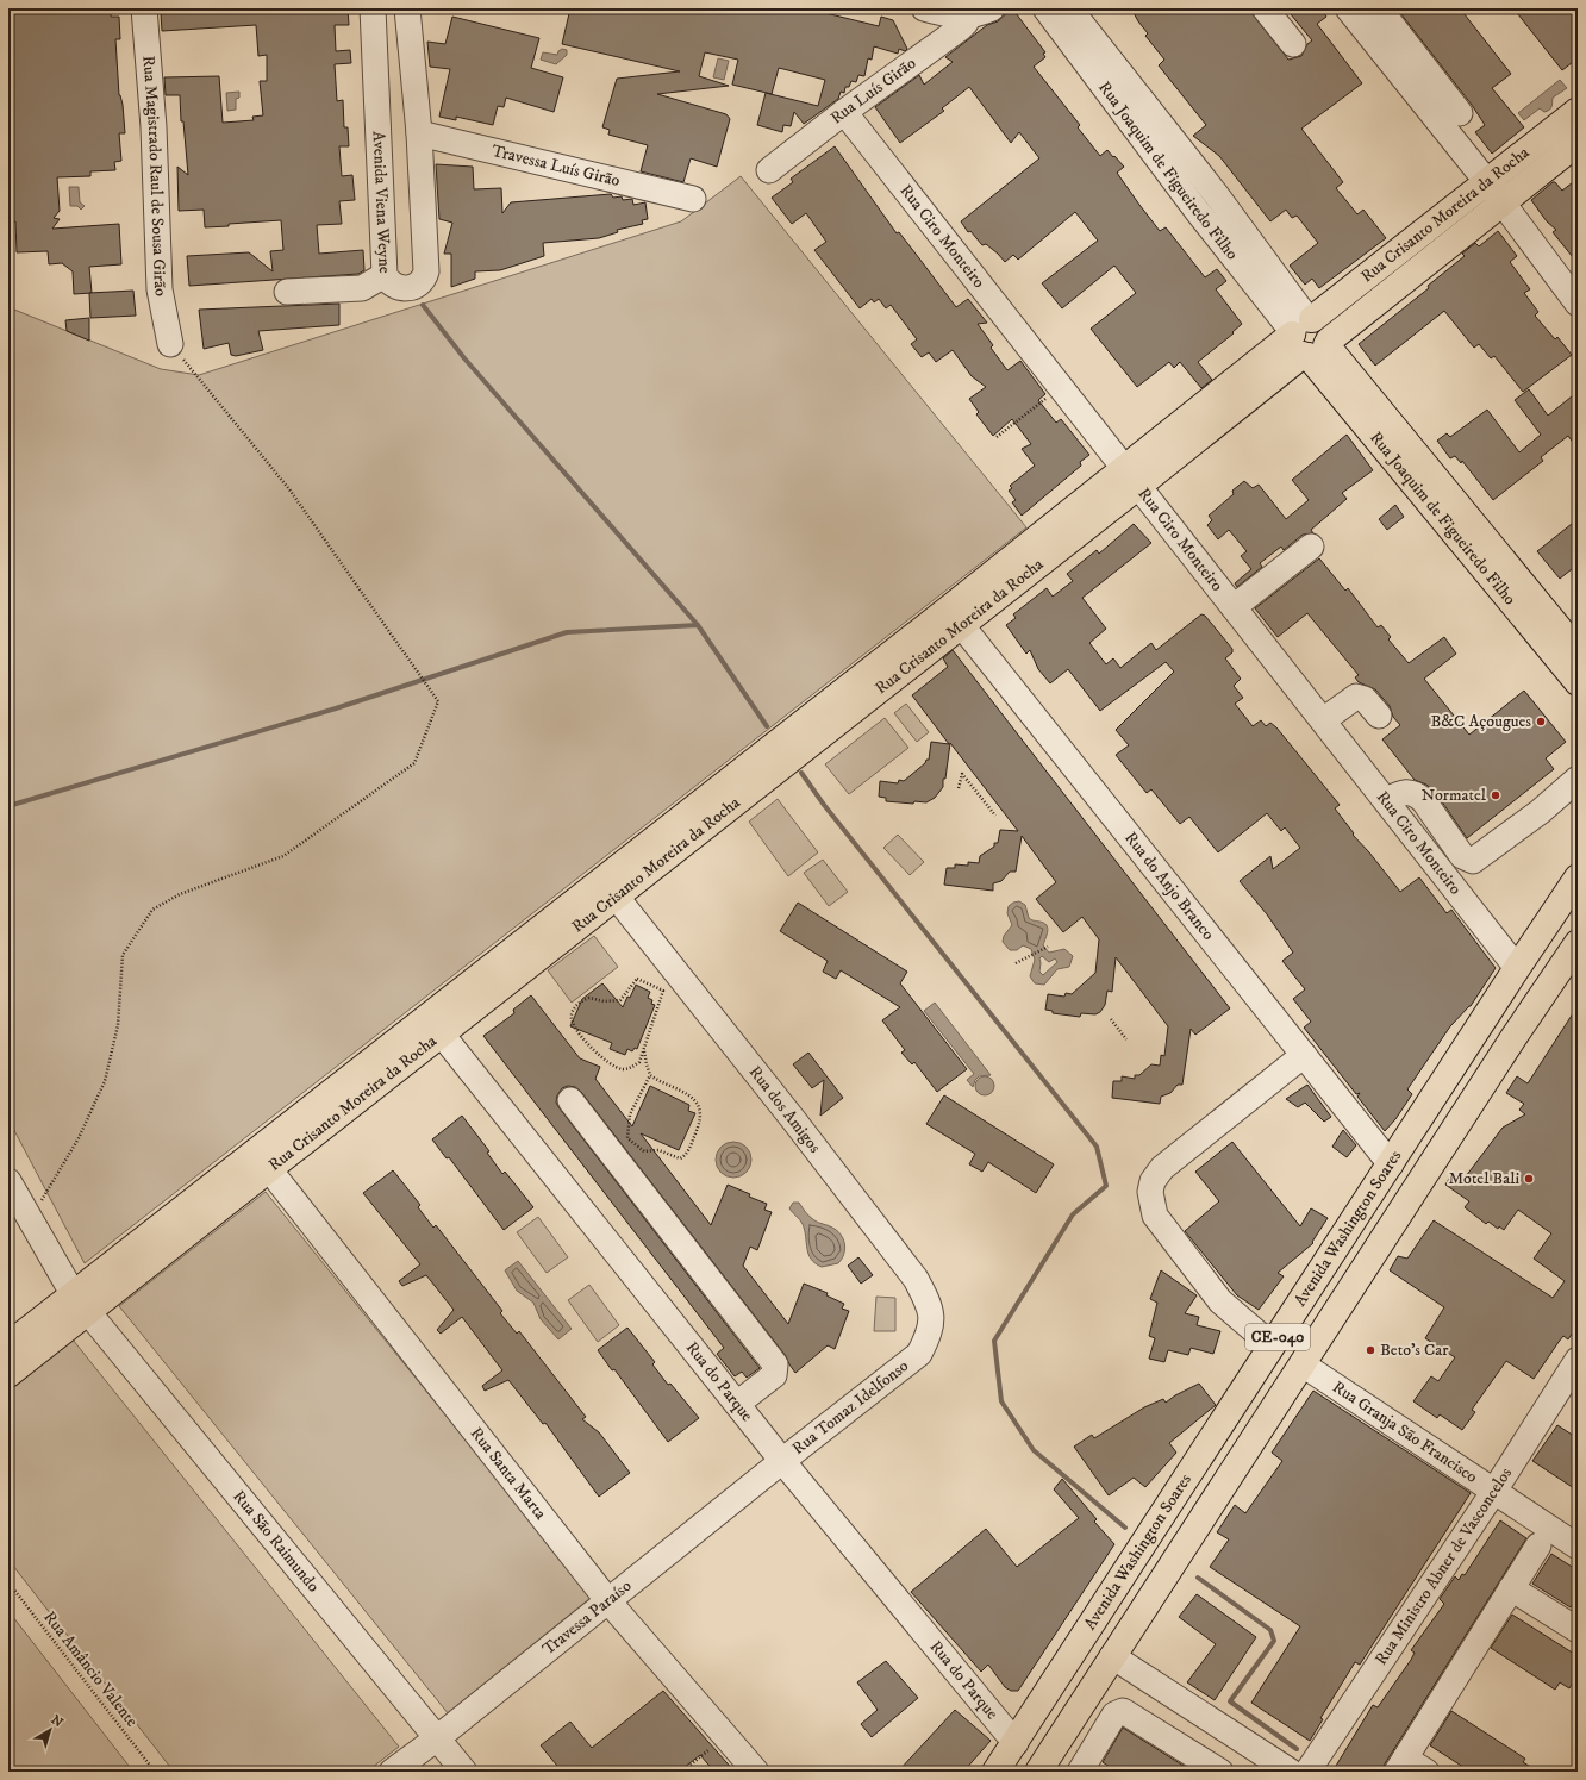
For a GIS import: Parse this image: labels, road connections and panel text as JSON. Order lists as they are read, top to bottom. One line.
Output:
{"streets":{"main road":["Rua Joaquim de Figueiredo Filho","Rua Crisanto Moreira da Rocha","Avenida Washington Soares","CE-040"],"street":["Rua Luís Girão","Travessa Luís Girão","Rua Magistrado Raul de Sousa Girão","Avenida Viena Weyne","Rua Ciro Monteiro","Rua do Anjo Branco","Rua dos Amigos","Rua do Parque","Rua Tomaz Idelfonso","Rua Granja São Francisco","Rua Santa Marta","Rua São Raimundo","Rua Ministro Abner de Vasconcelos","Travessa Paraíso"],"path":["Rua Amâncio Valente"]},"crossings":[["Rua Luís Girão","Rua Ciro Monteiro"],["Travessa Luís Girão","Avenida Viena Weyne"],["Rua Joaquim de Figueiredo Filho","Rua Crisanto Moreira da Rocha"],["Rua Crisanto Moreira da Rocha","Rua Ciro Monteiro"],["Rua Crisanto Moreira da Rocha","Rua do Anjo Branco"],["Rua Crisanto Moreira da Rocha","Rua dos Amigos"],["Rua Crisanto Moreira da Rocha","Rua do Parque"],["Rua Crisanto Moreira da Rocha","Rua Santa Marta"],["Rua Crisanto Moreira da Rocha","Rua São Raimundo"],["Rua Ciro Monteiro","Avenida Washington Soares"],["Rua do Anjo Branco","Avenida Washington Soares"],["Rua dos Amigos","Rua Tomaz Idelfonso"],["Avenida Washington Soares","Rua do Parque"],["Avenida Washington Soares","Rua Granja São Francisco"],["Rua do Parque","Rua Tomaz Idelfonso"],["Rua do Parque","Travessa Paraíso"],["Rua Tomaz Idelfonso","Travessa Paraíso"],["Rua Granja São Francisco","Rua Ministro Abner de Vasconcelos"],["Rua Santa Marta","Travessa Paraíso"],["Rua São Raimundo","Travessa Paraíso"]],"places":["B&C Açougues","Normatel","Motel Bali","Beto’s Car"],"north":"top right"}
